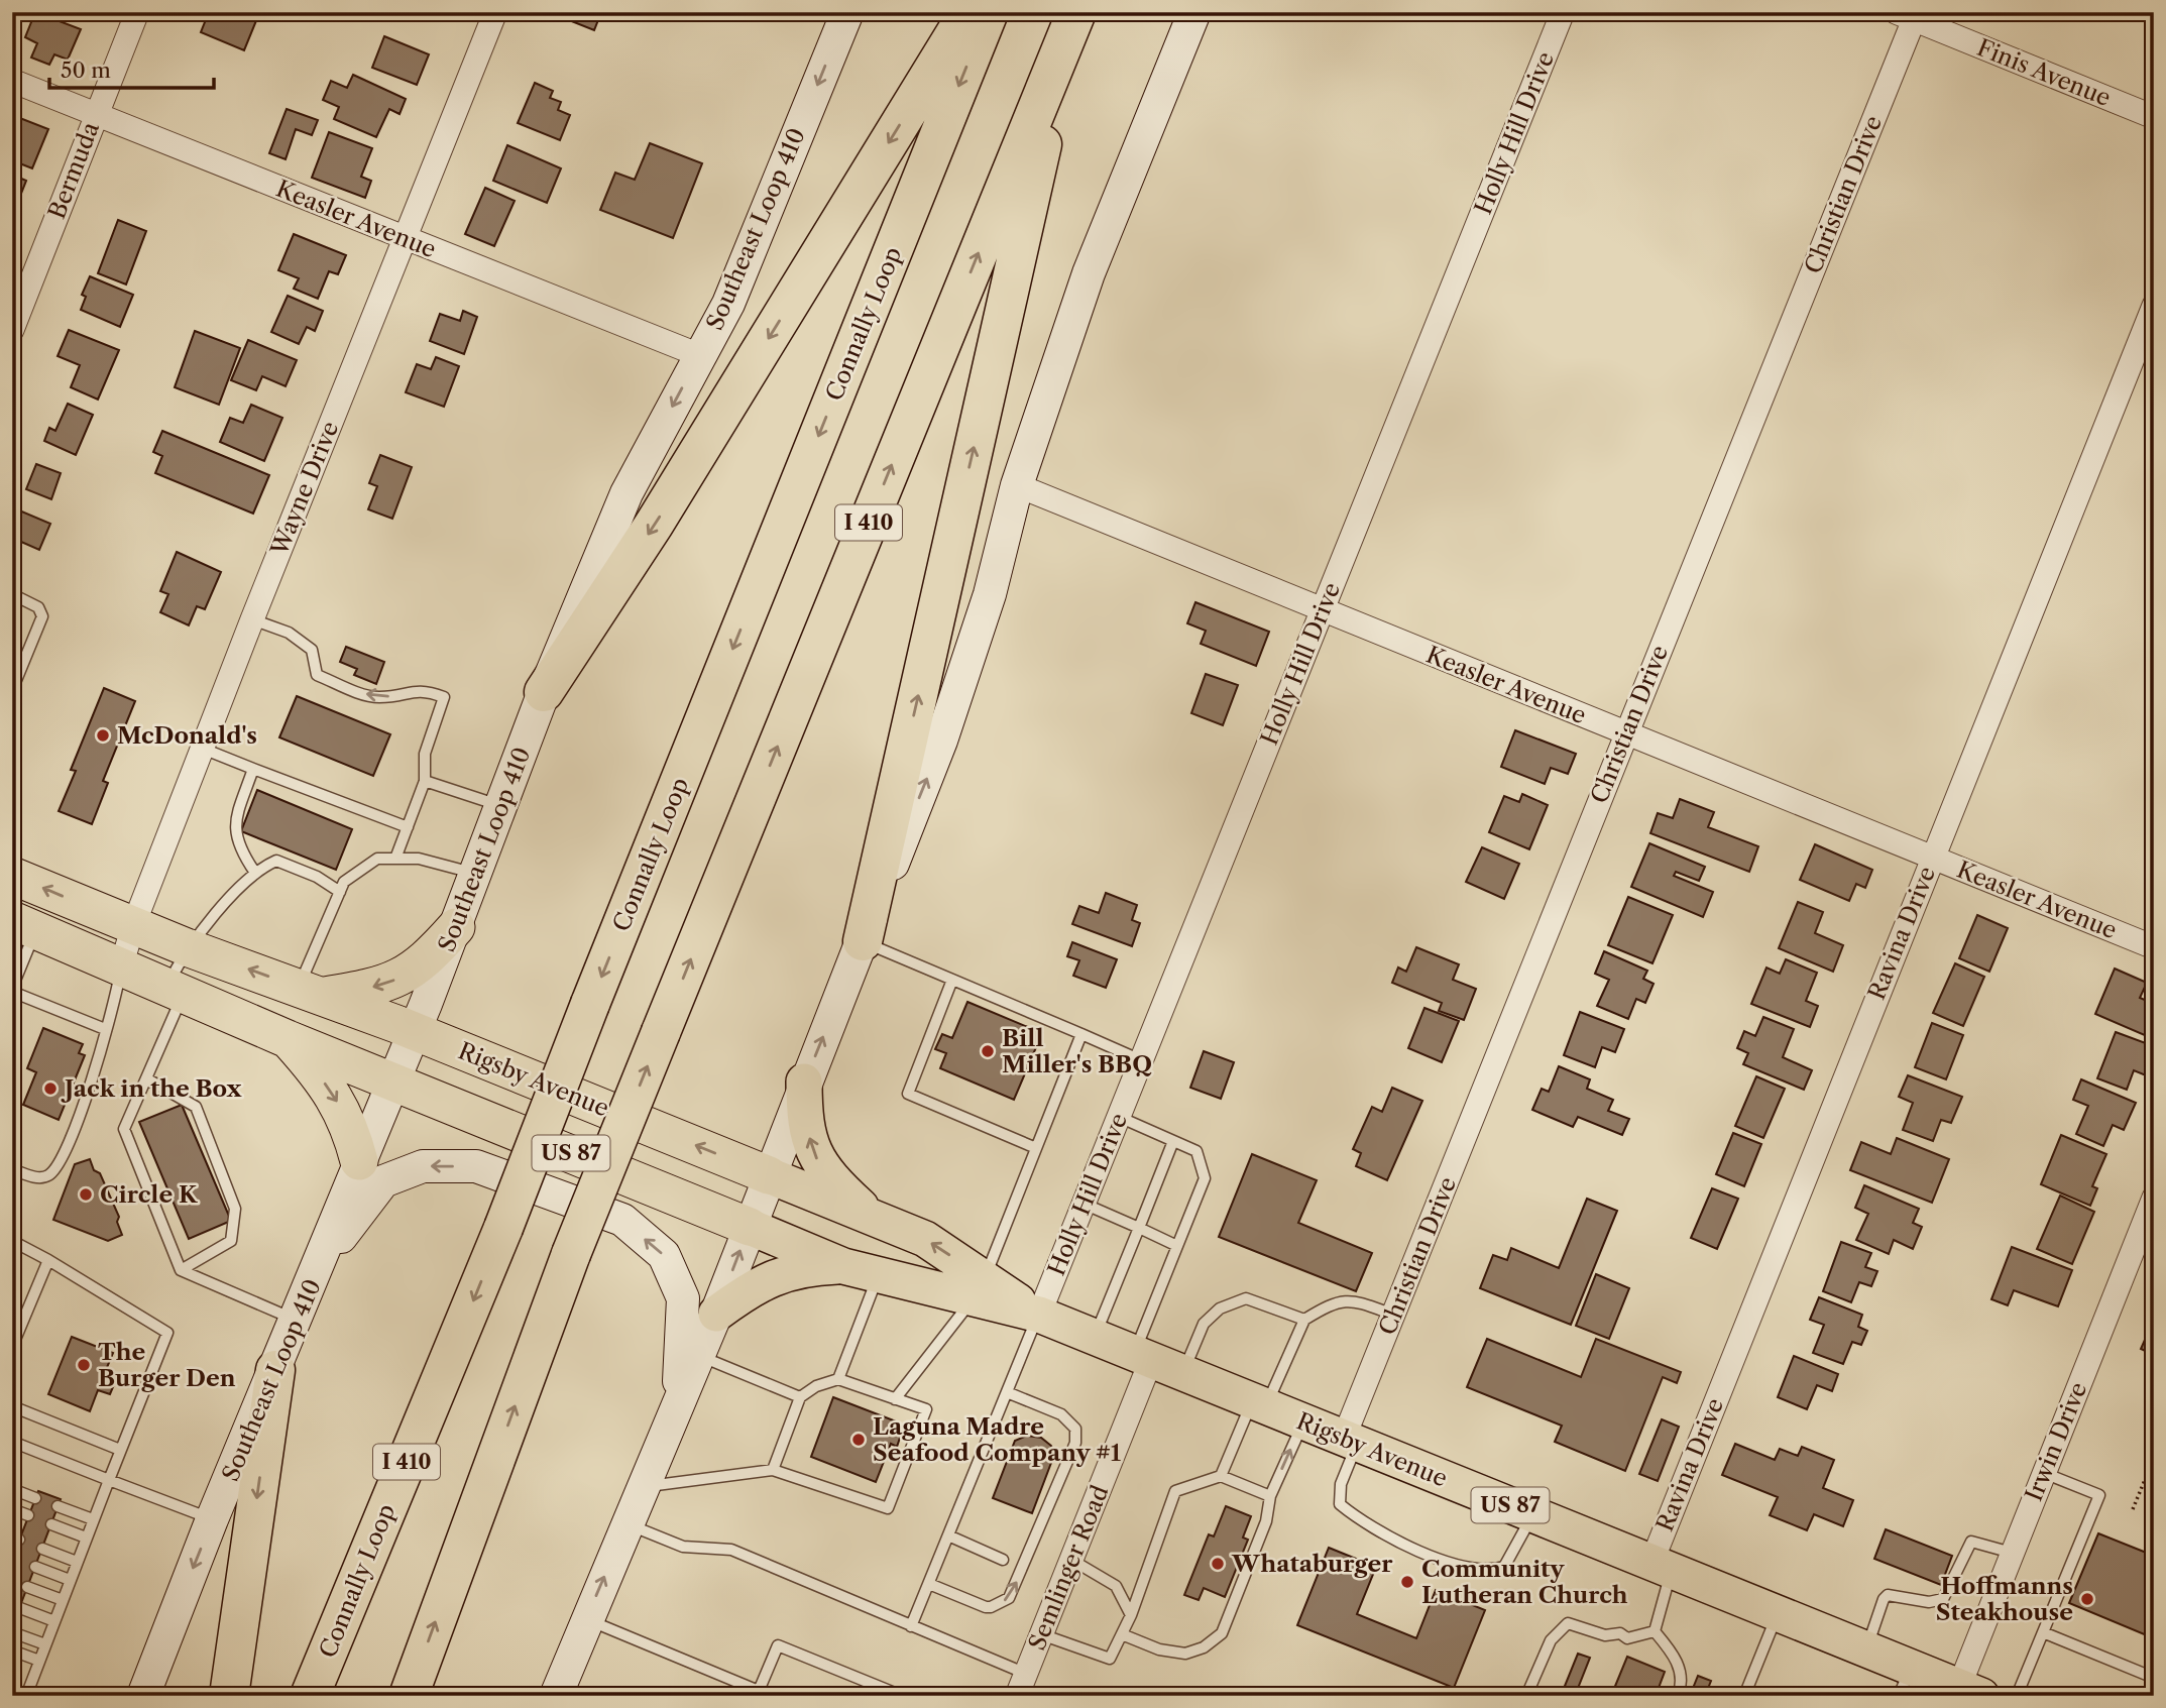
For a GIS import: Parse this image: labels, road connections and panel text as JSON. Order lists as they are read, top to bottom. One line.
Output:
{"streets":{"highway":["Connally Loop","I 410","Rigsby Avenue","US 87"],"main road":["Southeast Loop 410"],"street":["Finis Avenue","Holly Hill Drive","Bermuda","Christian Drive","Keasler Avenue","Wayne Drive","Ravina Drive","Irwin Drive","Semlinger Road"]},"crossings":[["Finis Avenue","Christian Drive"],["Holly Hill Drive","Keasler Avenue"],["Holly Hill Drive","Rigsby Avenue"],["Bermuda","Keasler Avenue"],["Christian Drive","Keasler Avenue"],["Christian Drive","Rigsby Avenue"],["Keasler Avenue","Southeast Loop 410"],["Keasler Avenue","Wayne Drive"],["Keasler Avenue","Ravina Drive"],["Southeast Loop 410","Rigsby Avenue"],["Wayne Drive","Rigsby Avenue"],["Ravina Drive","Rigsby Avenue"],["Rigsby Avenue","Irwin Drive"],["Rigsby Avenue","Semlinger Road"]],"one_way":["Southeast Loop 410"],"places":["McDonald's","Bill Miller's BBQ","Jack in the Box","Circle K","The Burger Den","Laguna Madre Seafood Company #1","Whataburger","Community Lutheran Church","Hoffmanns Steakhouse"],"scale_bar":"50 m"}
